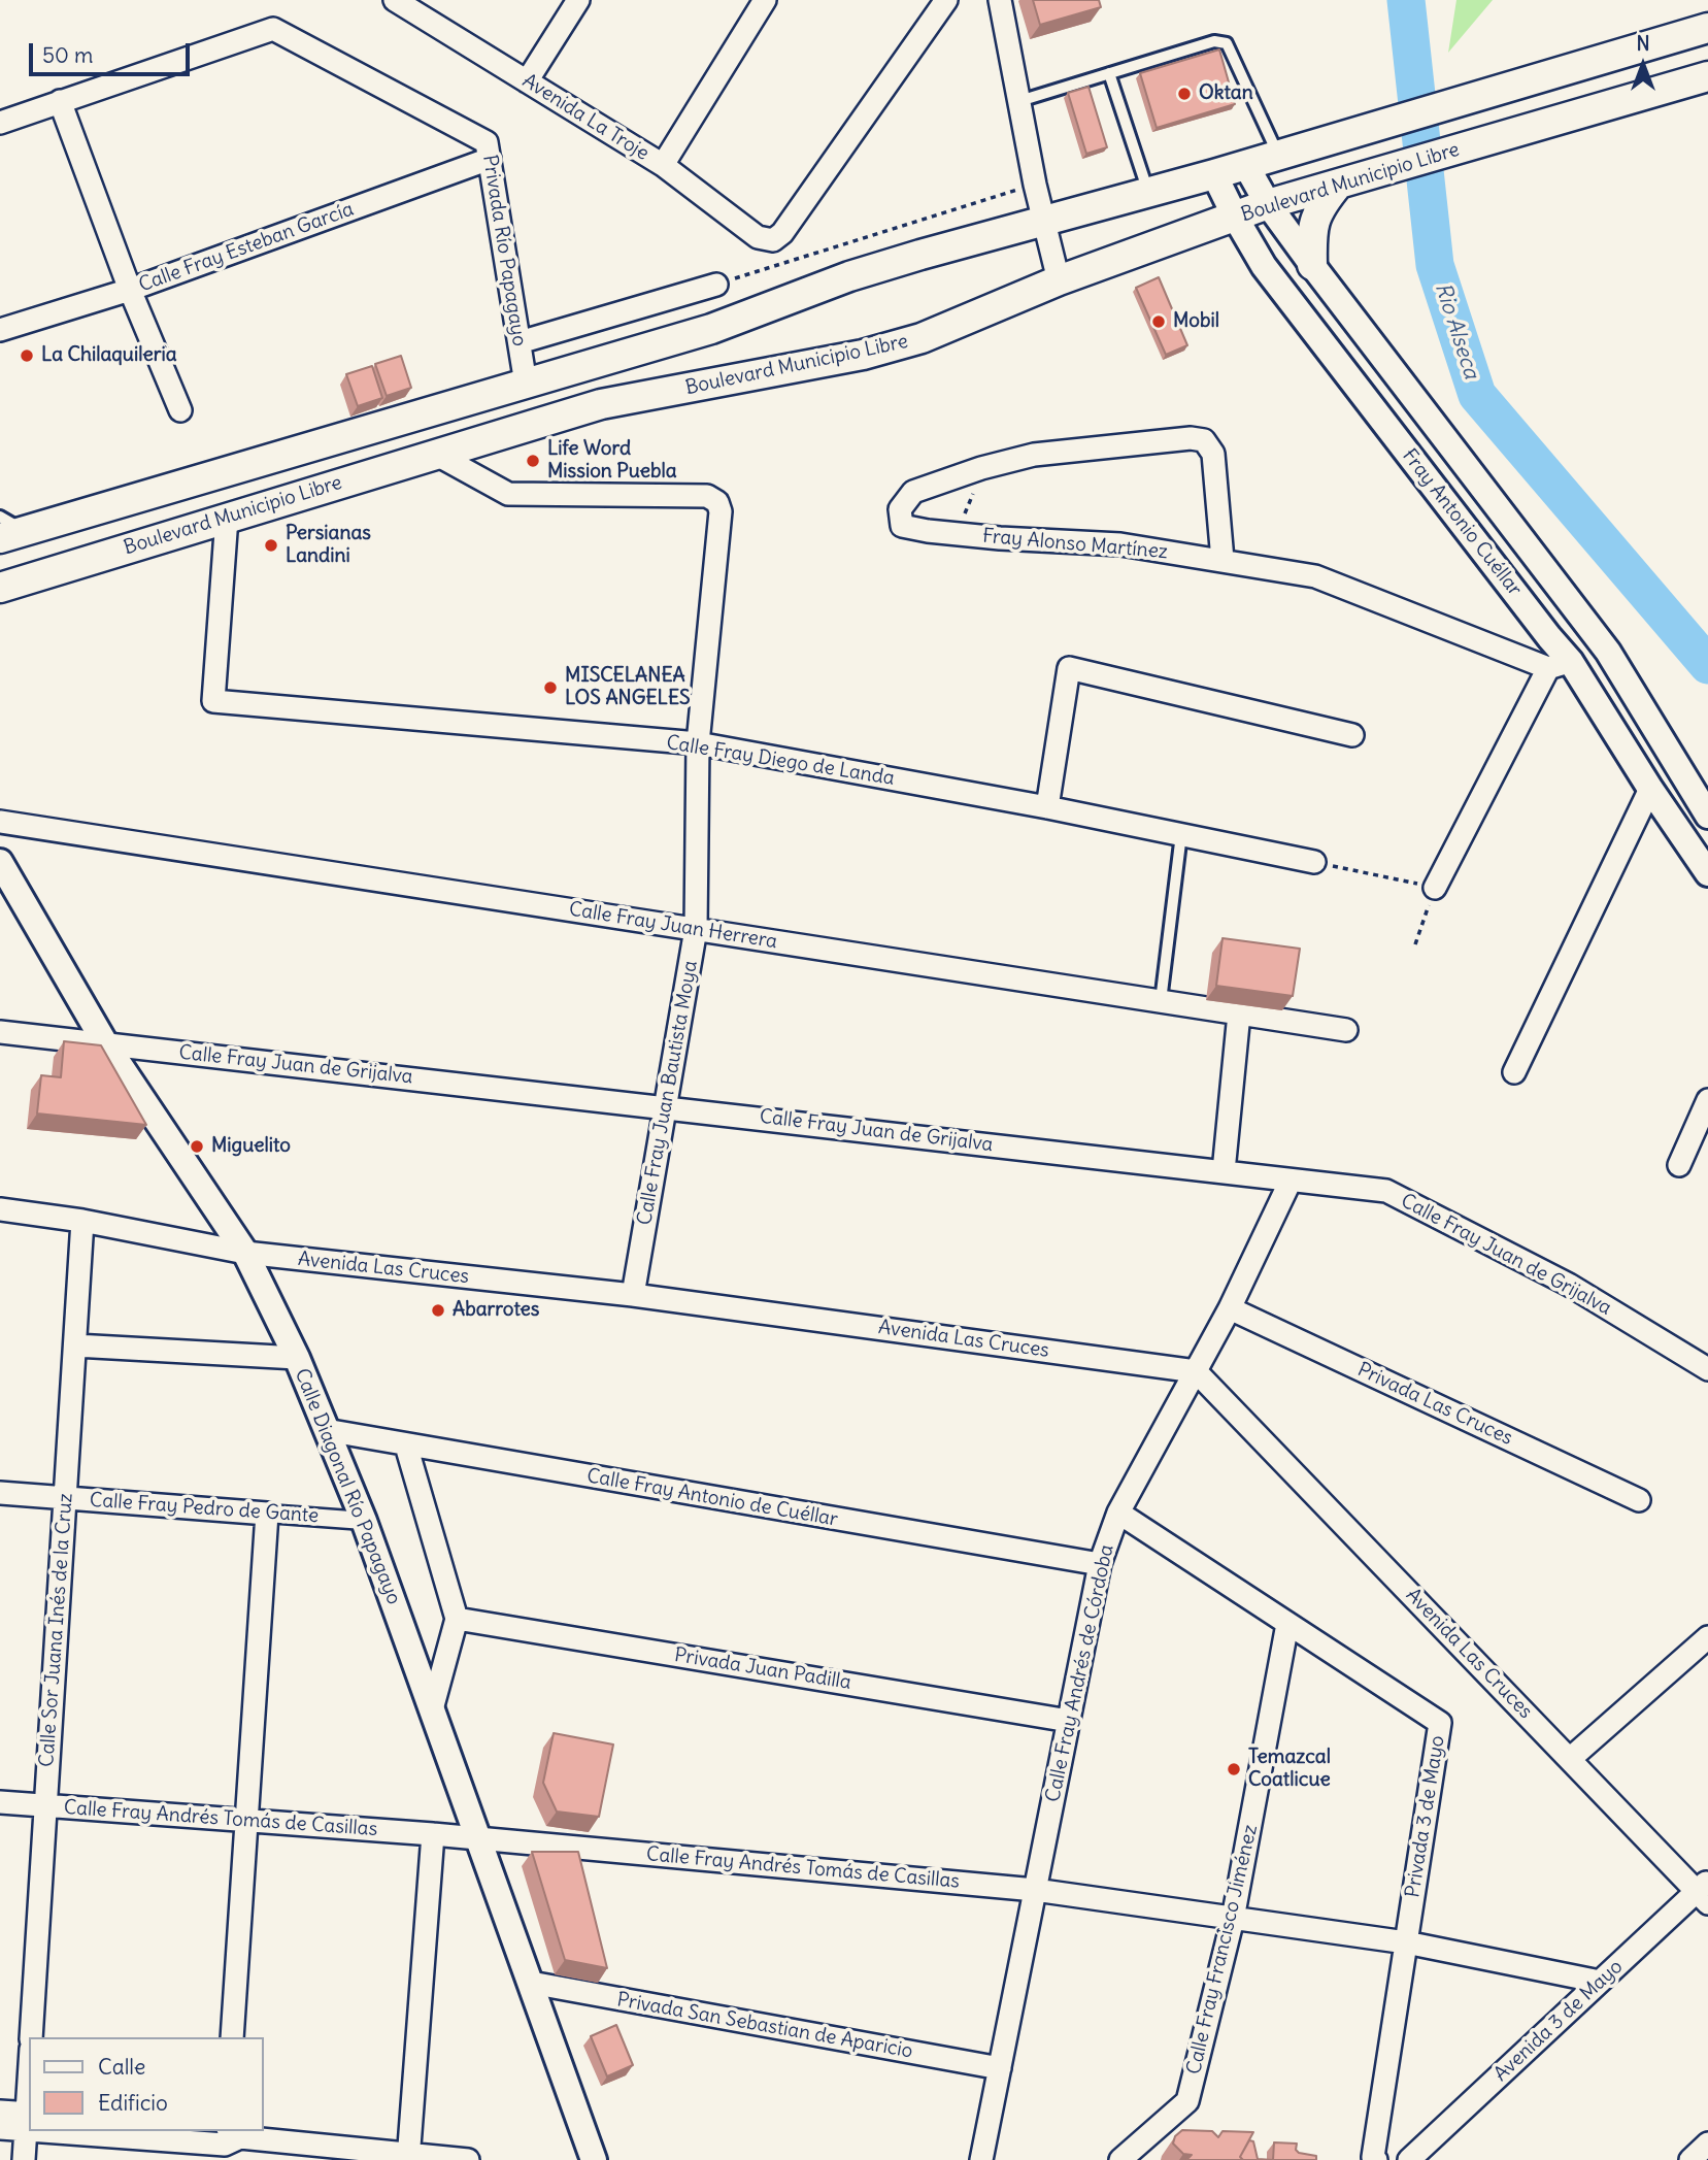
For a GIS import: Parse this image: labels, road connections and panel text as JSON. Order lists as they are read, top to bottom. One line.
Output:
{"streets":{"main road":["Boulevard Municipio Libre"],"street":["Avenida La Troje","Calle Fray Esteban García","Privada Río Papagayo","Fray Antonio Cuéllar","Fray Alonso Martínez","Calle Fray Diego de Landa","Calle Fray Juan Herrera","Calle Fray Juan de Grijalva","Calle Fray Juan Bautista Moya","Avenida Las Cruces","Privada Las Cruces","Calle Diagonal Río Papagayo","Calle Fray Antonio de Cuéllar","Calle Fray Pedro de Gante","Calle Sor Juana Inés de la Cruz","Privada Juan Padilla","Calle Fray Andrés de Córdoba","Privada 3 de Mayo","Calle Fray Andrés Tomás de Casillas","Calle Fray Francisco Jiménez","Avenida 3 de Mayo","Privada San Sebastian de Aparicio"]},"crossings":[["Boulevard Municipio Libre","Fray Antonio Cuéllar"],["Boulevard Municipio Libre","Calle Fray Diego de Landa"],["Boulevard Municipio Libre","Calle Fray Juan Bautista Moya"],["Calle Fray Esteban García","Privada Río Papagayo"],["Calle Fray Diego de Landa","Calle Fray Juan Bautista Moya"],["Calle Fray Juan Herrera","Calle Fray Juan Bautista Moya"],["Calle Fray Juan de Grijalva","Calle Fray Juan Bautista Moya"],["Calle Fray Juan de Grijalva","Calle Diagonal Río Papagayo"],["Calle Fray Juan de Grijalva","Calle Fray Andrés de Córdoba"],["Calle Fray Juan Bautista Moya","Avenida Las Cruces"],["Avenida Las Cruces","Calle Diagonal Río Papagayo"],["Avenida Las Cruces","Calle Sor Juana Inés de la Cruz"],["Avenida Las Cruces","Calle Fray Andrés de Córdoba"],["Avenida Las Cruces","Avenida 3 de Mayo"],["Privada Las Cruces","Calle Fray Andrés de Córdoba"],["Calle Diagonal Río Papagayo","Calle Fray Antonio de Cuéllar"],["Calle Diagonal Río Papagayo","Calle Fray Pedro de Gante"],["Calle Diagonal Río Papagayo","Calle Fray Andrés Tomás de Casillas"],["Calle Diagonal Río Papagayo","Privada San Sebastian de Aparicio"],["Calle Fray Antonio de Cuéllar","Calle Fray Andrés de Córdoba"],["Calle Fray Pedro de Gante","Calle Sor Juana Inés de la Cruz"],["Calle Sor Juana Inés de la Cruz","Calle Fray Andrés Tomás de Casillas"],["Privada Juan Padilla","Calle Fray Andrés de Córdoba"],["Calle Fray Andrés de Córdoba","Privada 3 de Mayo"],["Calle Fray Andrés de Córdoba","Calle Fray Andrés Tomás de Casillas"],["Calle Fray Andrés de Córdoba","Privada San Sebastian de Aparicio"],["Privada 3 de Mayo","Calle Fray Andrés Tomás de Casillas"],["Privada 3 de Mayo","Calle Fray Francisco Jiménez"],["Calle Fray Andrés Tomás de Casillas","Calle Fray Francisco Jiménez"],["Calle Fray Andrés Tomás de Casillas","Avenida 3 de Mayo"]],"water":["Rio Alseca"],"places":["Oktan","Mobil","La Chilaquileria","Life Word Mission Puebla","Persianas Landini","MISCELANEA LOS ANGELES","Miguelito","Abarrotes","Temazcal Coatlicue"],"legend":["Calle","Edificio"],"scale_bar":"50 m","north":"top"}
